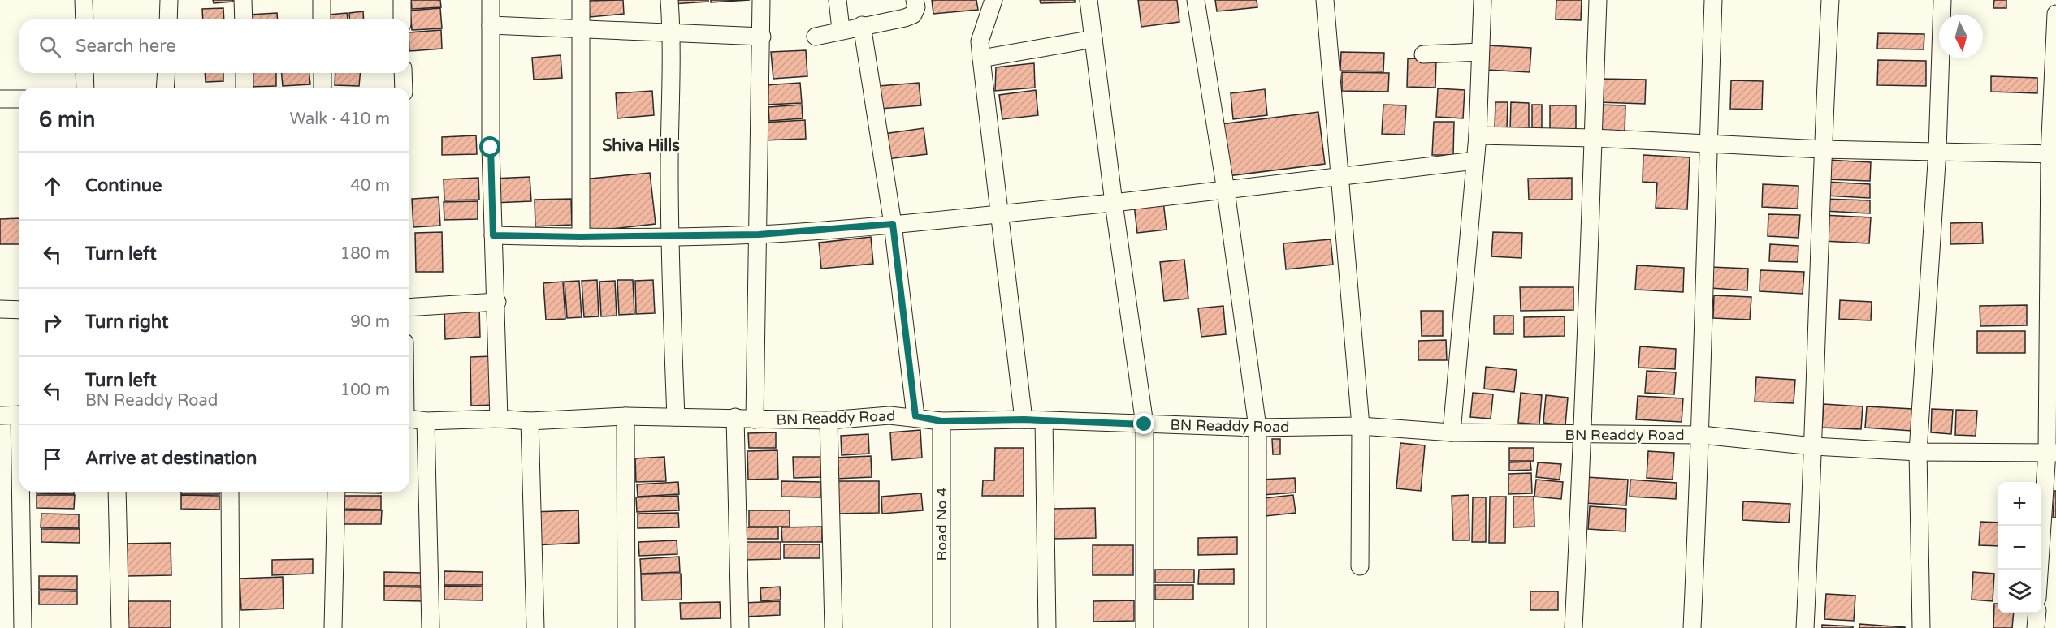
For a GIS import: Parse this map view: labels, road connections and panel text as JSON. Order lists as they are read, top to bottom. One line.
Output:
{"streets":{"street":["BN Readdy Road","Road No 4"]},"crossings":[["BN Readdy Road","Road No 4"]],"districts":["Shiva Hills"],"north":"bottom","page":{"search":"Search here","heading":["6 min","Walk · 410 m"],"list":[["Continue","40 m"],["Turn left","180 m"],["Turn right","90 m"],["Turn left","BN Readdy Road","100 m"],"Arrive at destination"],"map_buttons":["+","−"]}}
